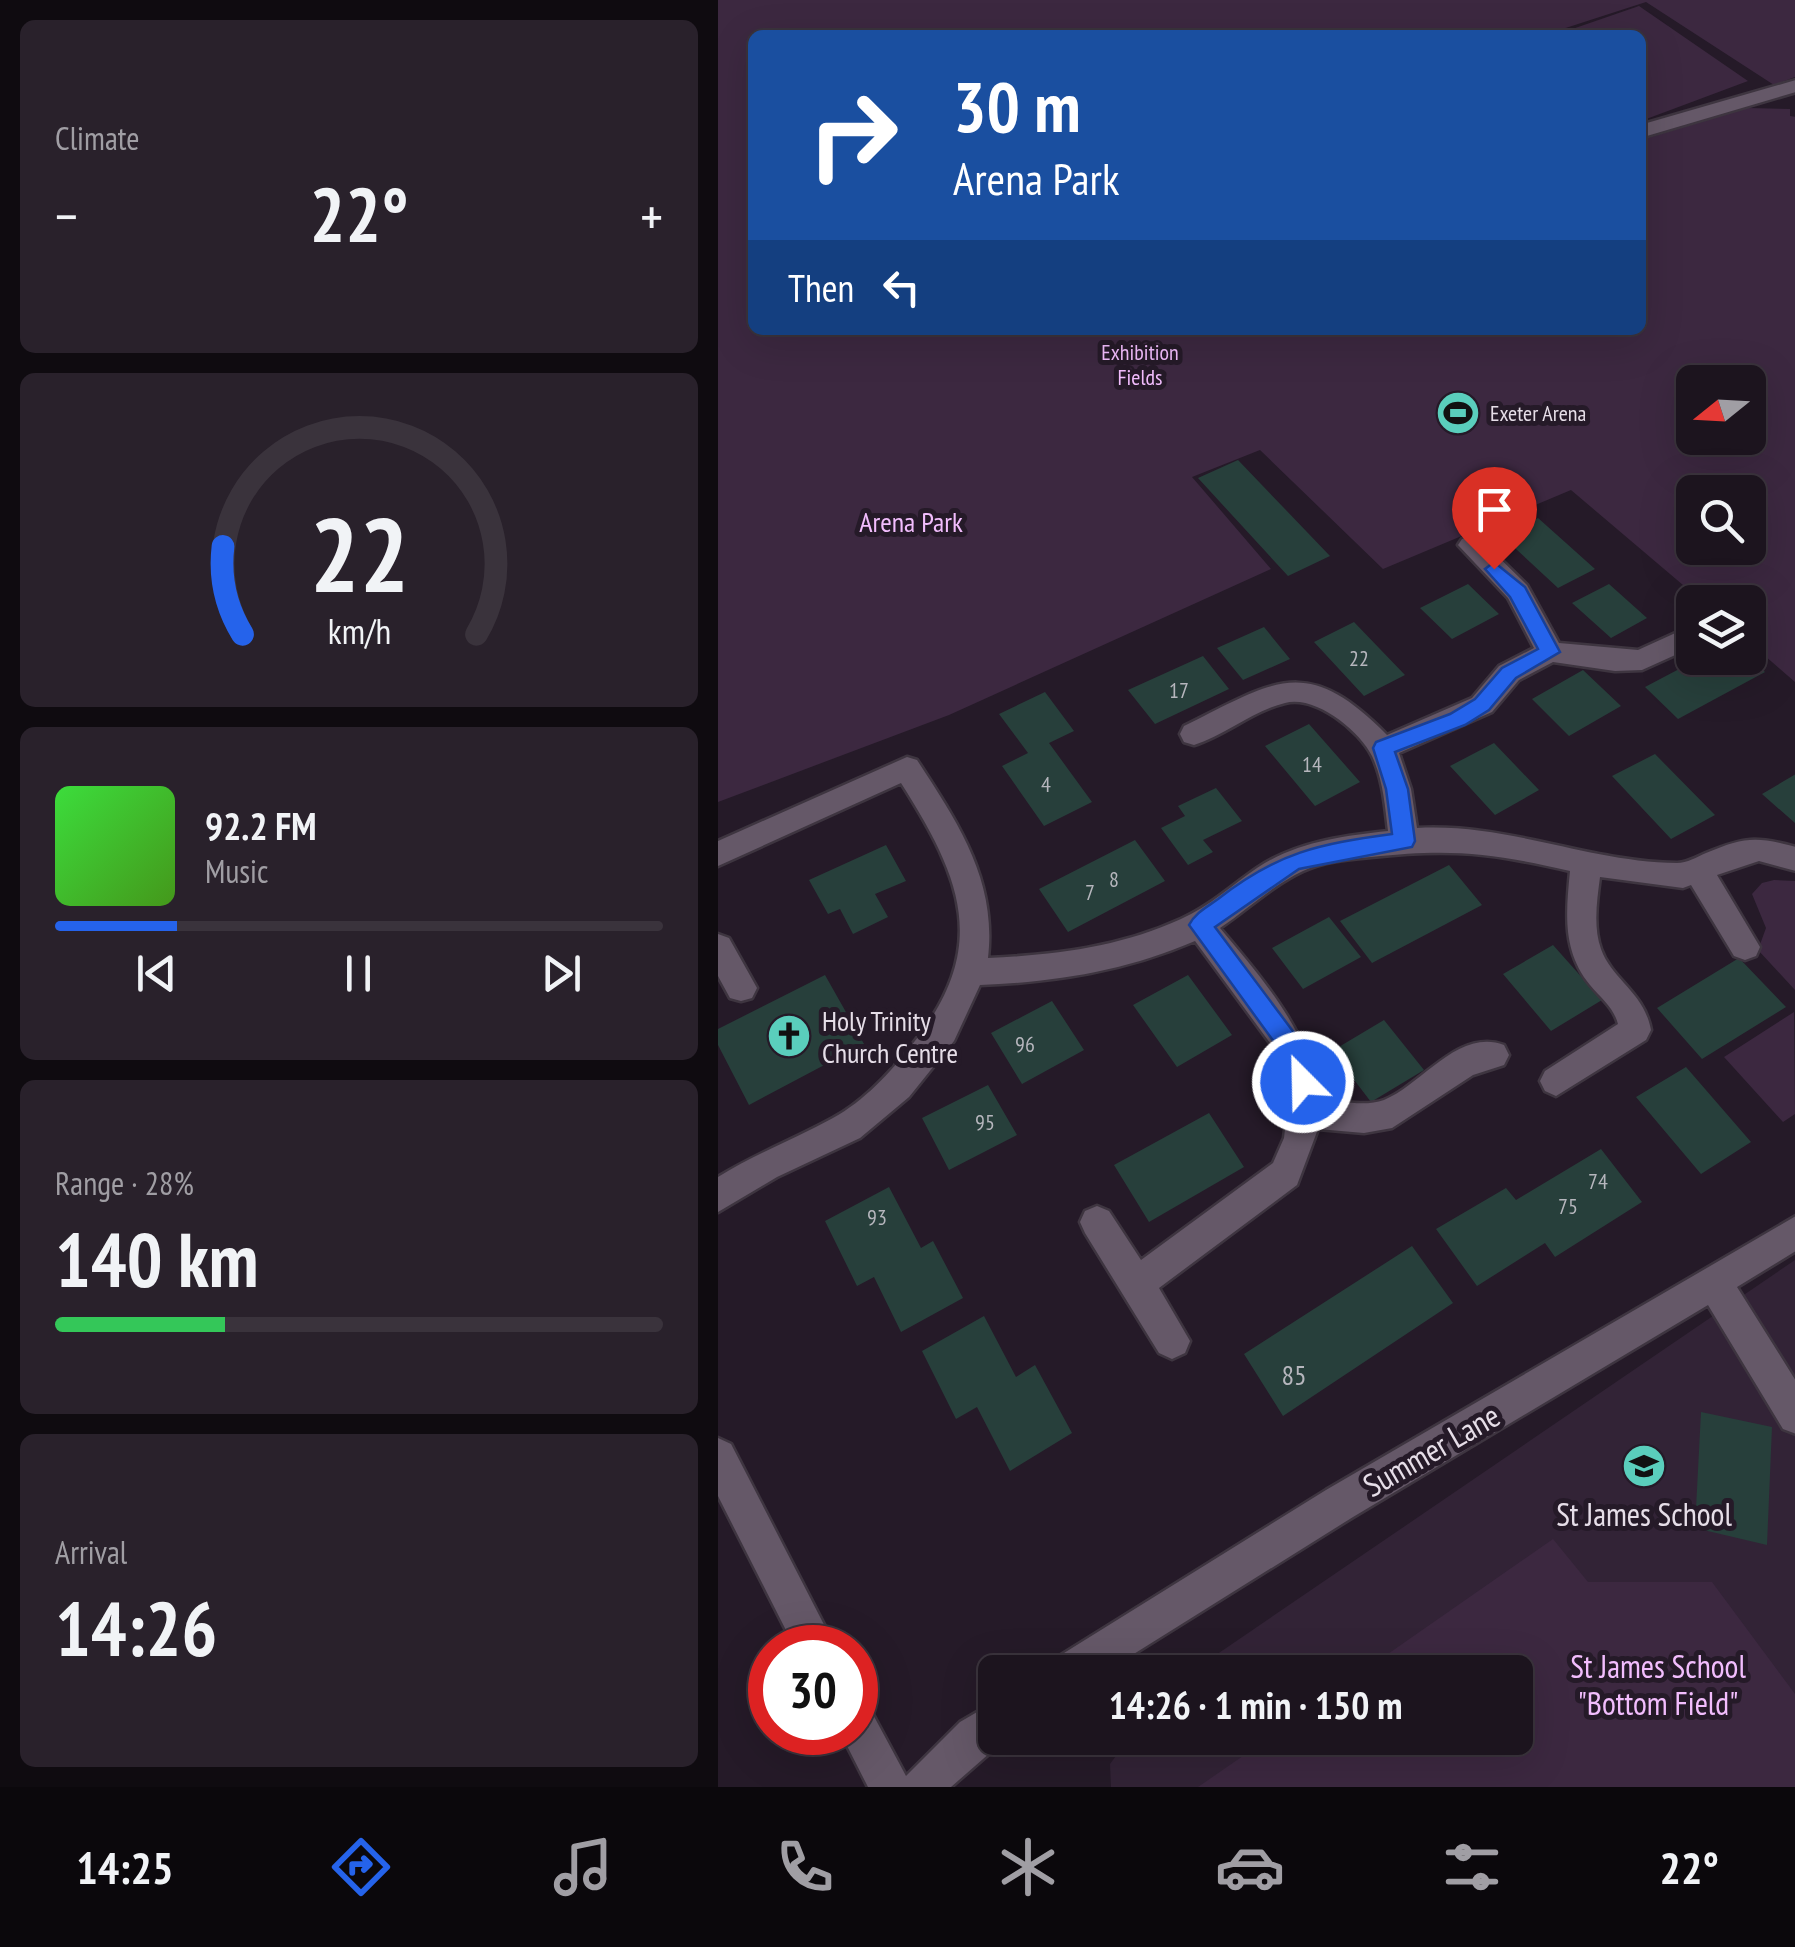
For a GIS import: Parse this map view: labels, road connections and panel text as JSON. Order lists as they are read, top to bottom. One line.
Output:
{"streets":{"street":["Summer Lane"]},"parks":["Exhibition Fields","Arena Park","St James School \"Bottom Field\""],"places":{"sports":["Exeter Arena"],"church":["Holy Trinity Church Centre"],"school or university":["St James School"]},"house_numbers":["22","17","14","4","8","7","96","95","74","75","93","85"],"north":"left","page":{"tile":["Climate",["Range · 28%","140 km"],["Arrival","14:26"]],"turn":["30 m","Arena Park"],"heat":["−","22°","+"],"then":"Then","song":["92.2 FM","Music"],"limit":"30","trip":"14:26 · 1 min · 150 m","tabs":["14:25","22°"],"gauge":["22","km/h"]}}
